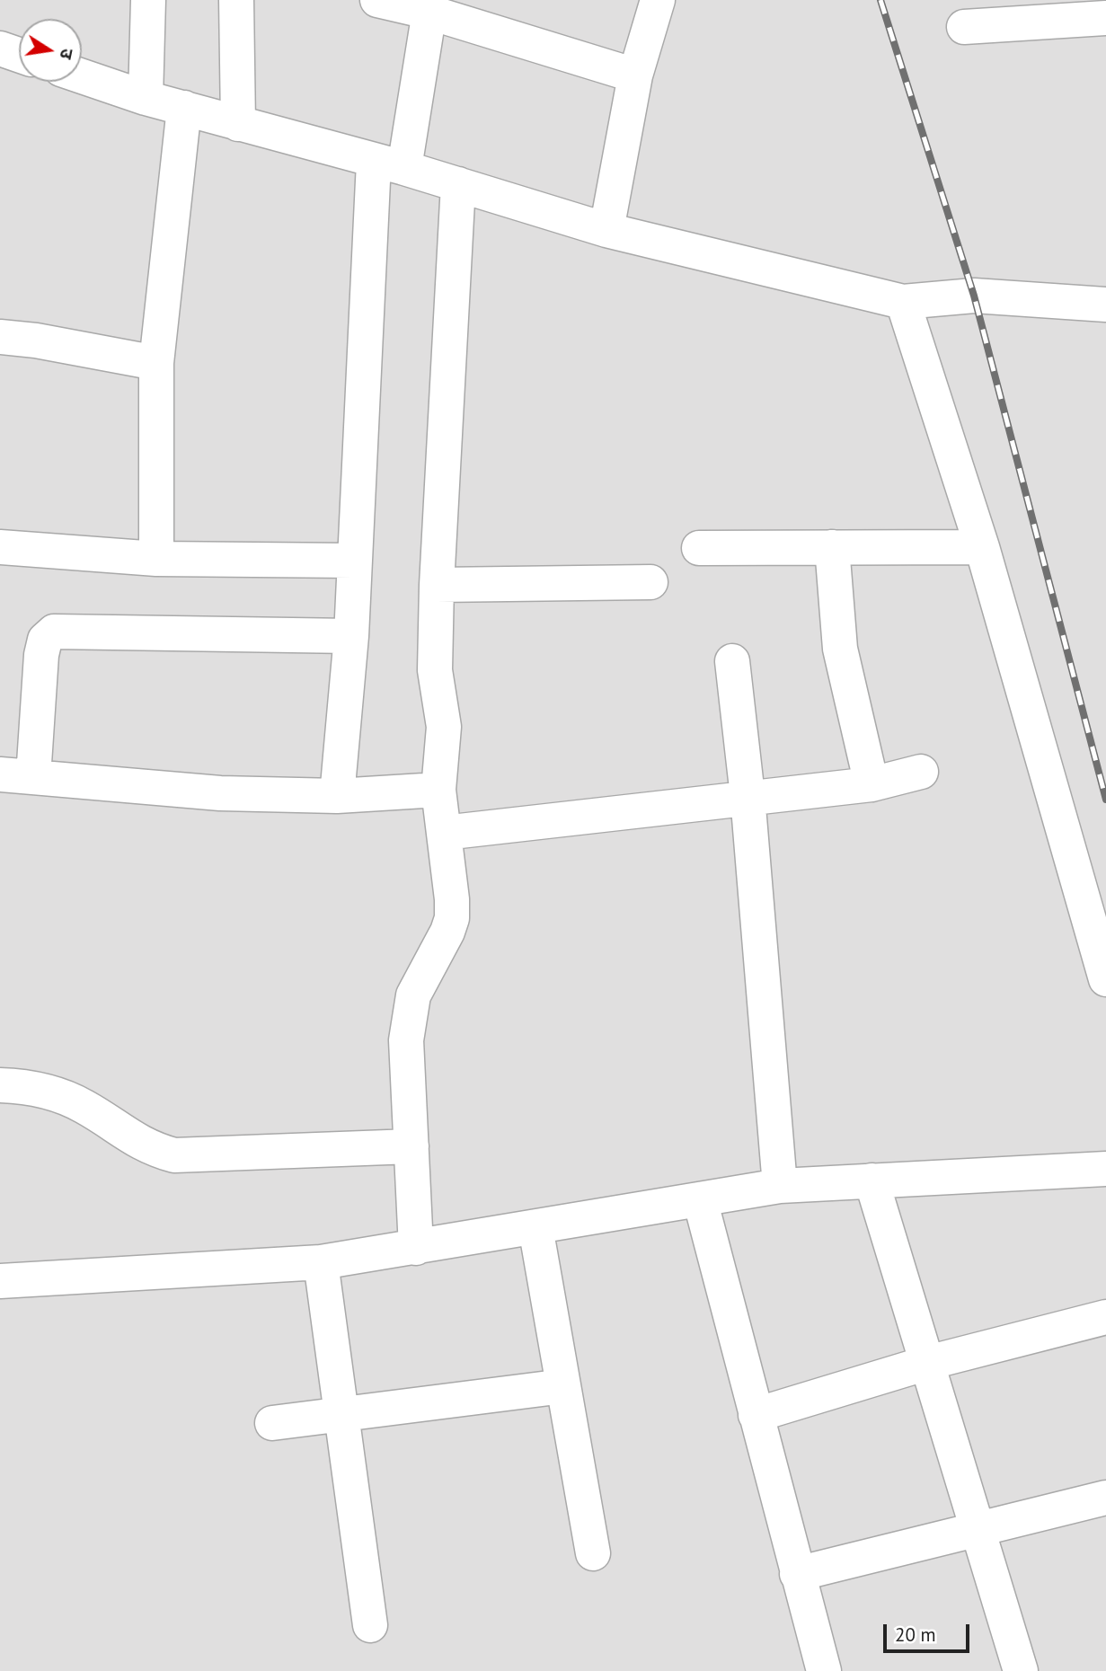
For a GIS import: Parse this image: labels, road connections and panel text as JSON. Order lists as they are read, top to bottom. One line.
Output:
{"scale_bar":"20 m","north":"right"}
